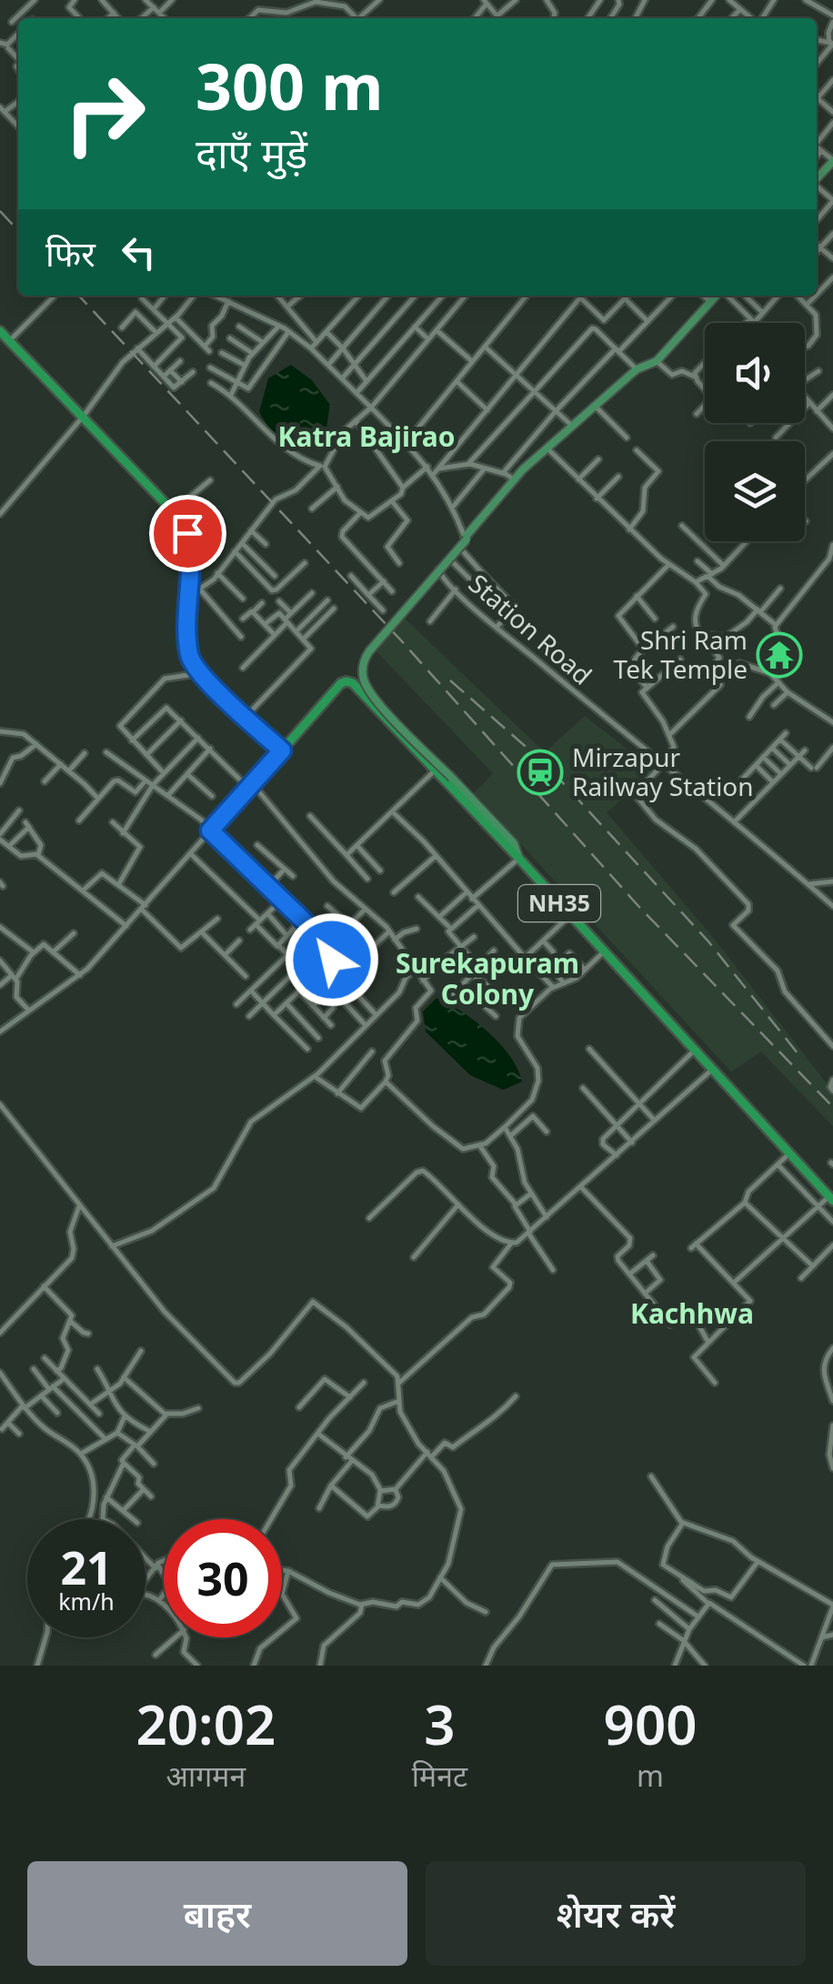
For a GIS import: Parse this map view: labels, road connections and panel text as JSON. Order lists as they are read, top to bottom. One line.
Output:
{"streets":{"highway":["NH35"],"street":["Station Road"]},"districts":["Katra Bajirao","Surekapuram Colony","Kachhwa"],"places":{"temple":["Shri Ram Tek Temple"],"station":["Mirzapur Railway Station"]},"page":{"turn":["300 m","दाएँ मुड़ें"],"then":"फिर","speed":"21 km/h","limit":"30","eta":["20:02","आगमन","3","मिनट","900","m"],"buttons":["बाहर","शेयर करें"]}}
